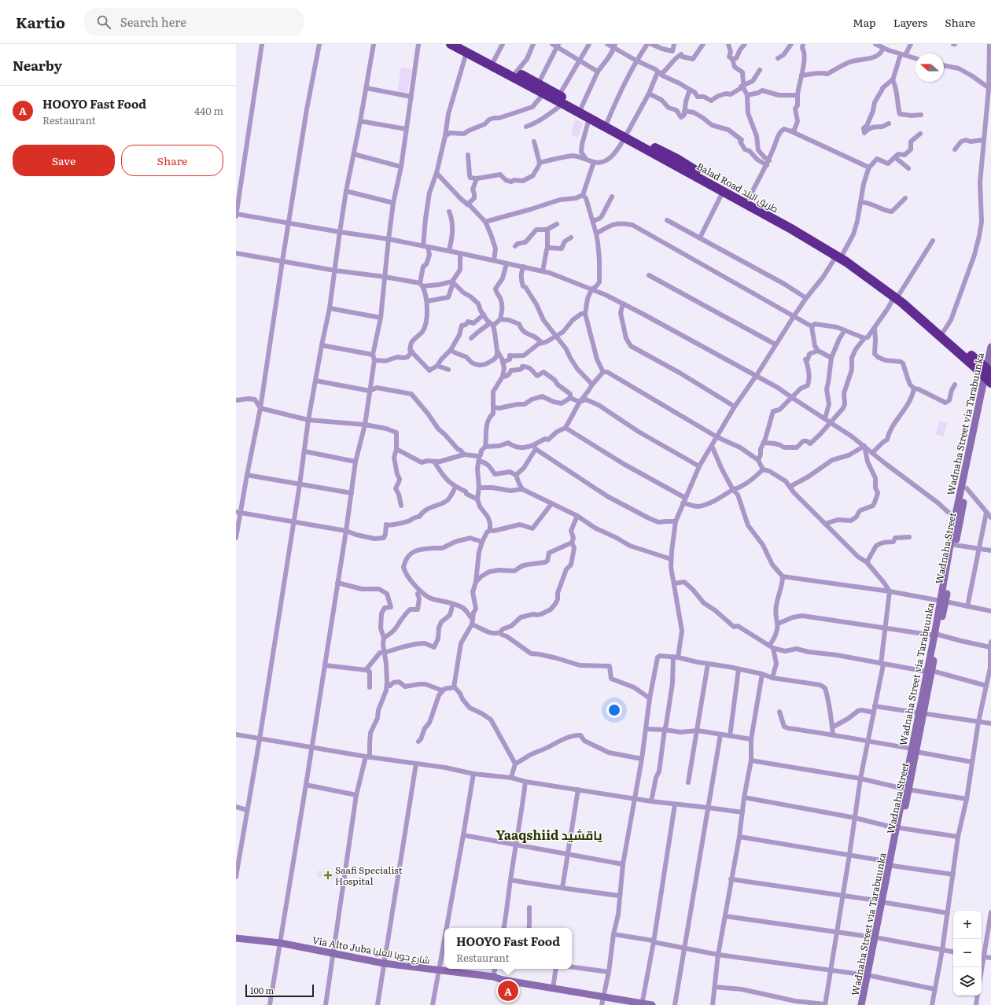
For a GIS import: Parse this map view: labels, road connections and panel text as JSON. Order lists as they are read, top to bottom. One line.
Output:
{"streets":{"highway":["Balad Road طريق البلد"],"main road":["Wadnaha Street via Tarabuunka","Wadnaha Street","Via Alto Juba شارع جوبا العليا"]},"crossings":[["Balad Road طريق البلد","Wadnaha Street via Tarabuunka"],["Balad Road طريق البلد","Wadnaha Street"],["Wadnaha Street via Tarabuunka","Wadnaha Street"]],"districts":["Yaaqshiid ياقشيد"],"places":{"health":["Saafi Specialist Hospital"]},"scale_bar":"100 m","north":"left","page":{"header":"Kartio","search":"Search here","nav":["Map","Layers","Share"],"heading":"Nearby","list":[{"mark":"A","name":"HOOYO Fast Food","note":"Restaurant","value":"440 m"}],"buttons":["Save","Share"],"map_buttons":["+","−"],"popup":["HOOYO Fast Food","Restaurant"],"pins":"A","scale":"100 m"}}
